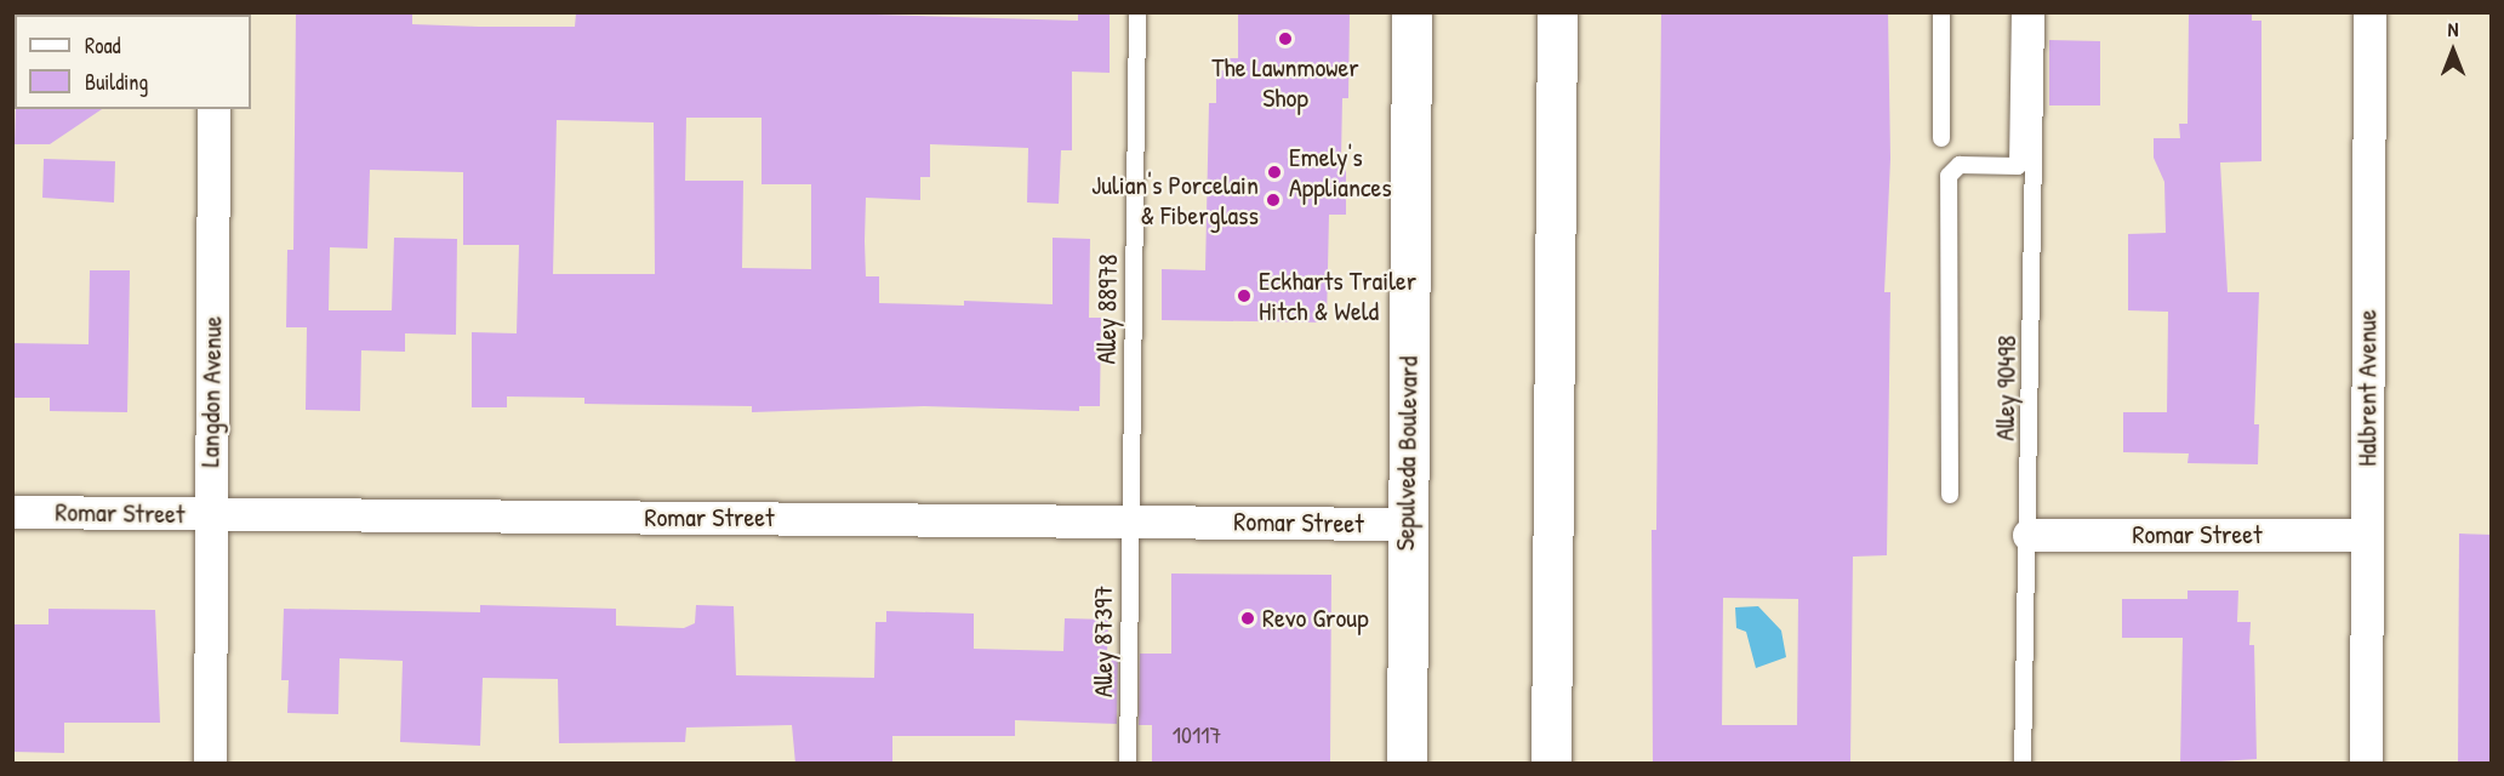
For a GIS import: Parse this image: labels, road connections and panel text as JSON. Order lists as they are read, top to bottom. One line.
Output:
{"streets":{"main road":["Sepulveda Boulevard"],"street":["Halbrent Avenue","Langdon Avenue","Romar Street"],"lane":["Alley 88978","Alley 90498","Alley 87397"]},"crossings":[["Alley 88978","Romar Street"],["Alley 88978","Alley 87397"],["Alley 90498","Romar Street"],["Halbrent Avenue","Romar Street"],["Langdon Avenue","Romar Street"],["Sepulveda Boulevard","Romar Street"],["Romar Street","Alley 87397"]],"places":["The Lawnmower Shop","Emely's Appliances","Julian's Porcelain & Fiberglass","Eckharts Trailer Hitch & Weld","Revo Group"],"house_numbers":["10117"],"legend":["Road","Building"],"north":"top"}
